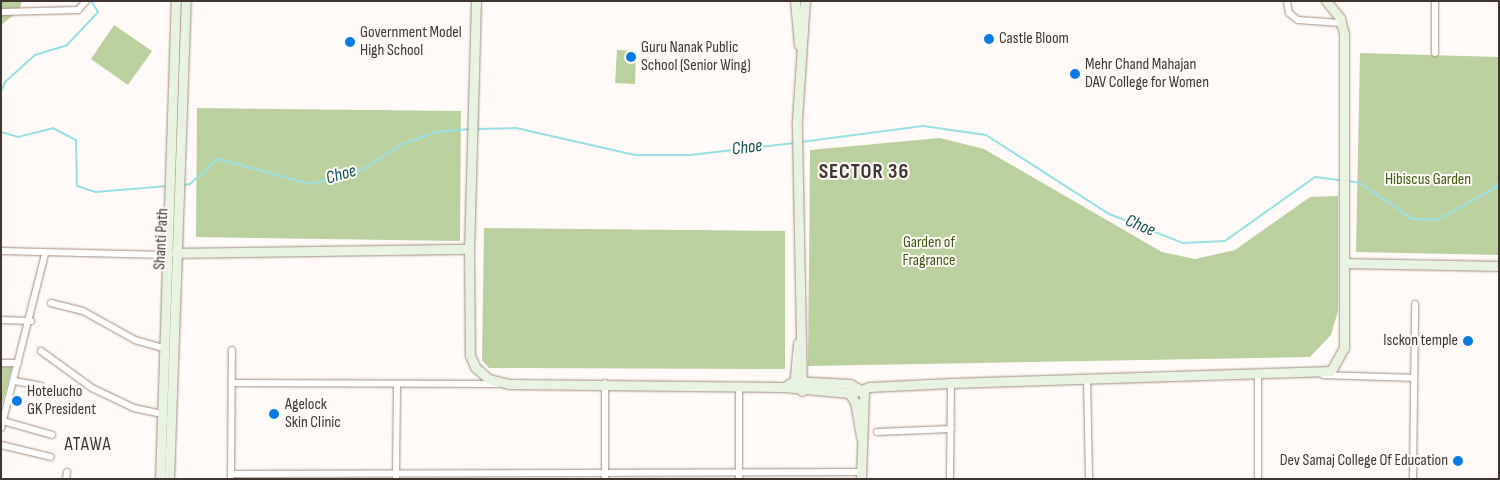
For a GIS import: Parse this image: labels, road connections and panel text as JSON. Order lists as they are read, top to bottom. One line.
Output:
{"streets":{"street":["Shanti Path"]},"districts":["SECTOR 36","ATAWA"],"water":["Choe"],"parks":["Hibiscus Garden","Garden of Fragrance"],"places":["Castle Bloom","Government Model High School","Guru Nanak Public School (Senior Wing)","Mehr Chand Mahajan DAV College for Women","Isckon temple","Hotelucho GK President","Agelock Skin Clinic","Dev Samaj College Of Education"]}
